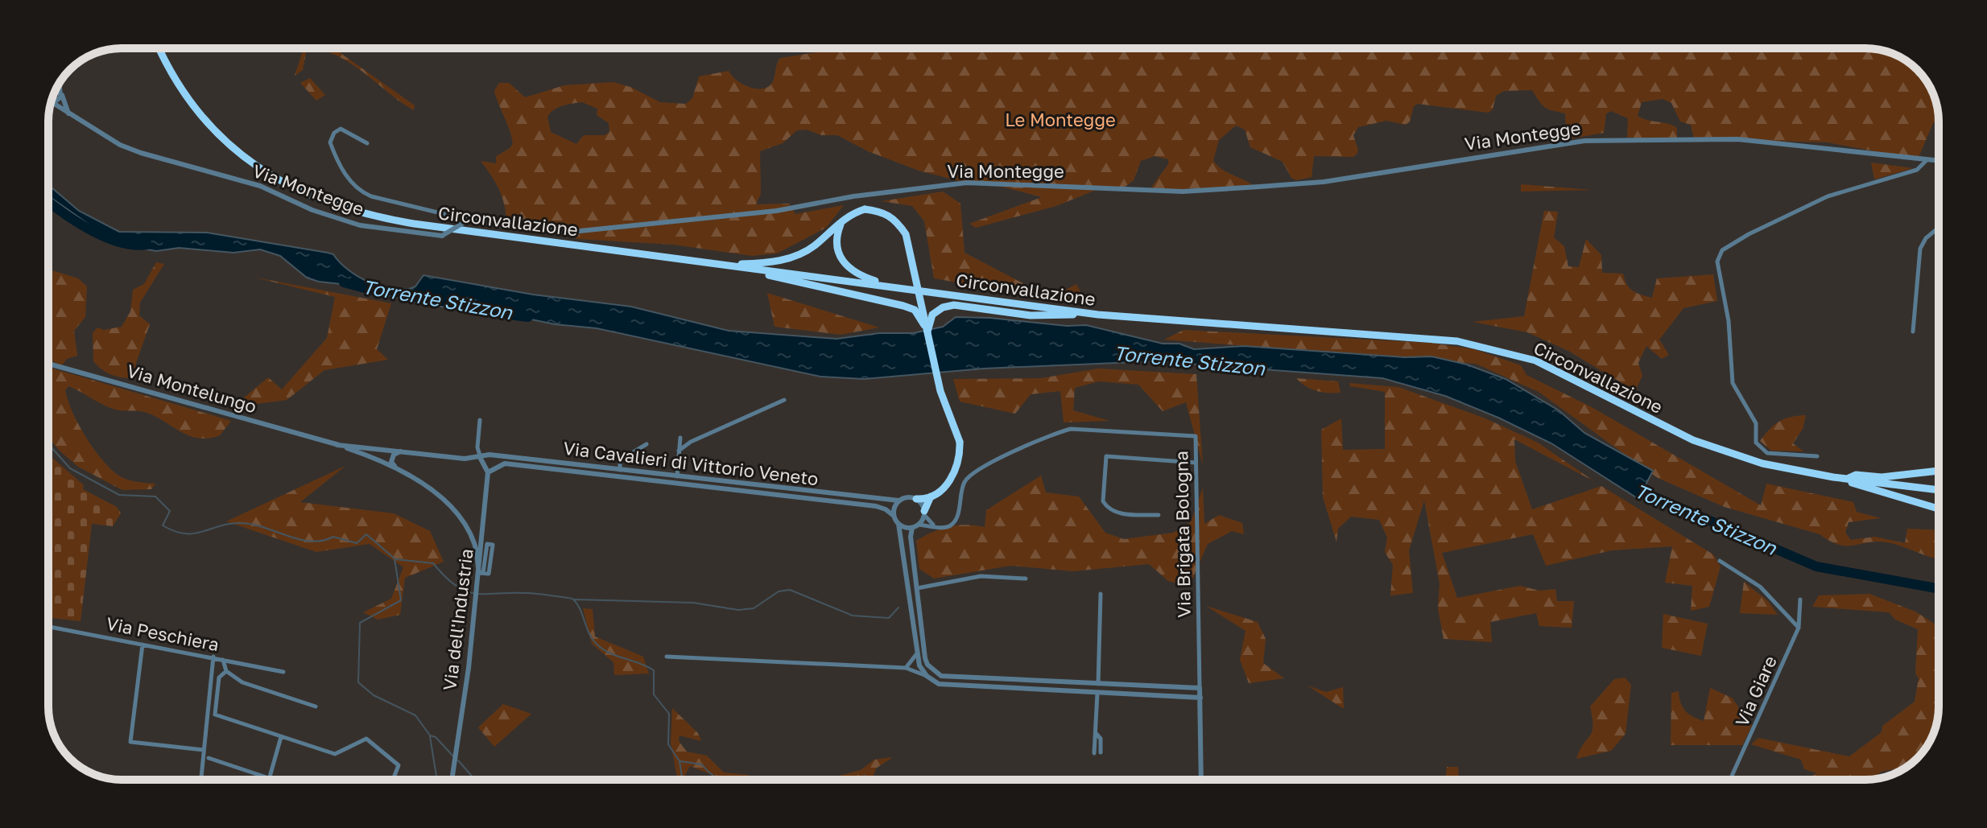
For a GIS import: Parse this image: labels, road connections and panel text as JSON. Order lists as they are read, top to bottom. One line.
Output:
{"streets":{"highway":["Circonvallazione"],"street":["Via Montegge","Via Montelungo","Via Cavalieri di Vittorio Veneto","Via Brigata Bologna","Via dell'Industria","Via Peschiera","Via Giare"]},"crossings":[["Via Montelungo","Via Cavalieri di Vittorio Veneto"],["Via Montelungo","Via dell'Industria"],["Via Cavalieri di Vittorio Veneto","Via dell'Industria"]],"water":["Torrente Stizzon"],"parks":["Le Montegge"]}
